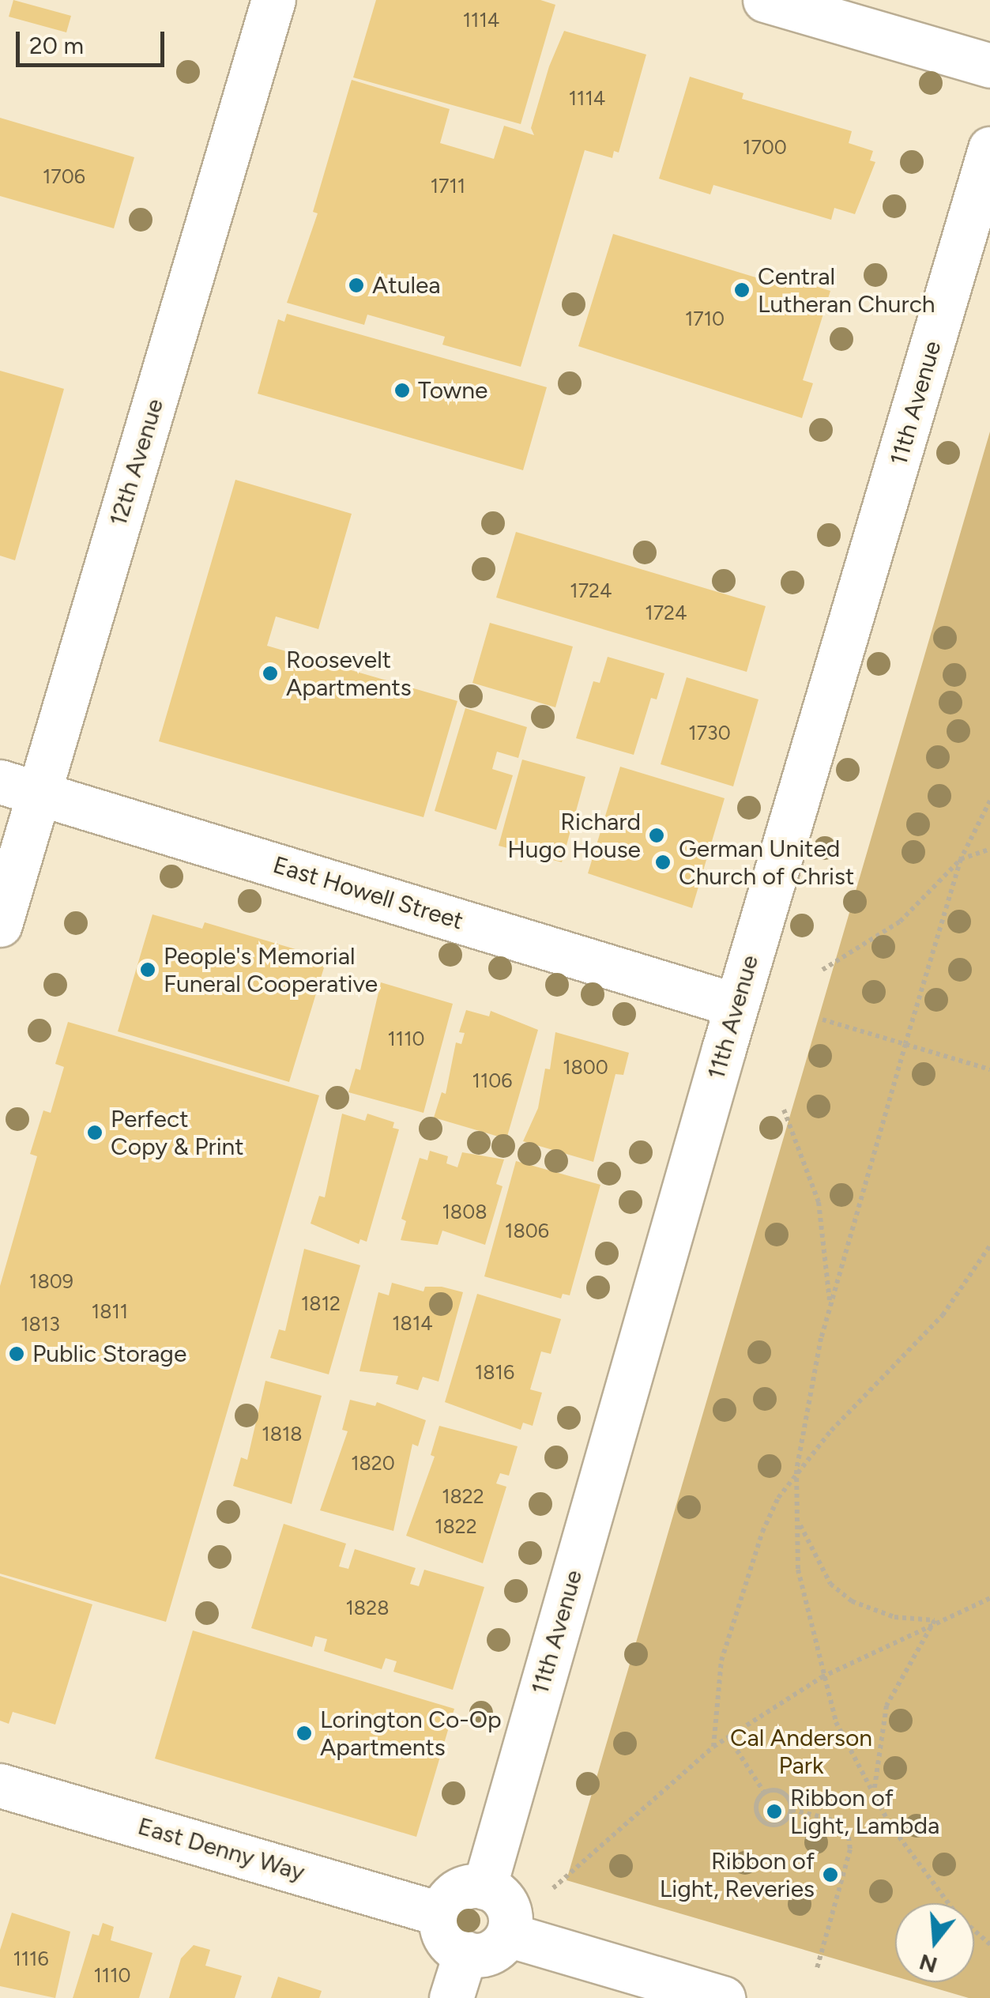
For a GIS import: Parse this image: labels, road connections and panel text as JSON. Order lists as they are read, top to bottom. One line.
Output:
{"streets":{"street":["11th Avenue","12th Avenue","East Howell Street","East Denny Way"]},"crossings":[["11th Avenue","East Howell Street"],["11th Avenue","East Denny Way"],["12th Avenue","East Howell Street"]],"parks":["Cal Anderson Park"],"places":["Atulea","Central Lutheran Church","Towne","Roosevelt Apartments","Richard Hugo House","German United Church of Christ","People's Memorial Funeral Cooperative","Perfect Copy & Print","Public Storage","Lorington Co-Op Apartments","Ribbon of Light, Lambda","Ribbon of Light, Reveries"],"house_numbers":["1114","1114","1700","1706","1711","1710","1724","1724","1730","1110","1800","1106","1808","1806","1809","1812","1811","1814","1813","1816","1818","1820","1822","1822","1828","1116","1110"],"scale_bar":"20 m","north":"bottom"}
